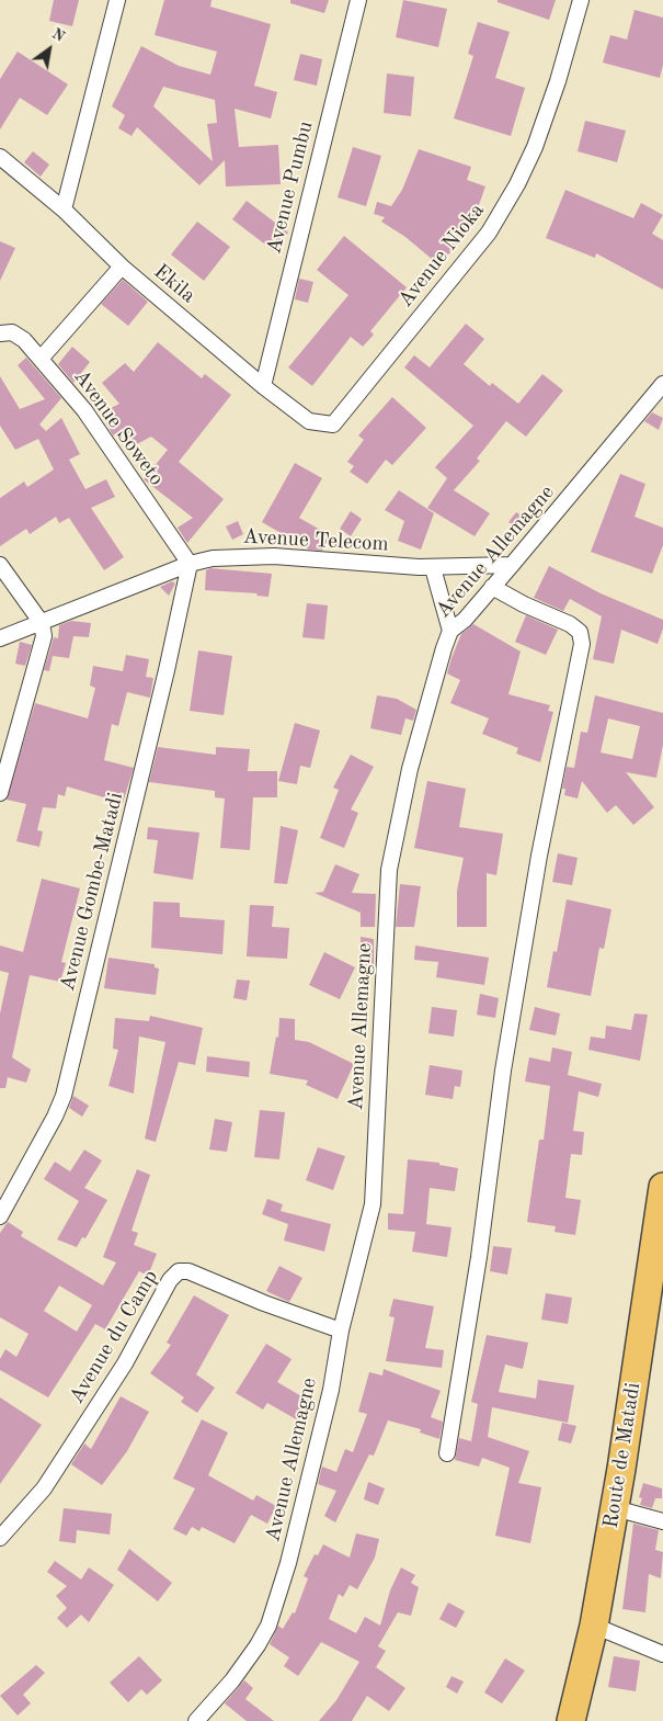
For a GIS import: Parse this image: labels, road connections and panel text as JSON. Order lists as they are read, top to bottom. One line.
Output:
{"streets":{"highway":["Route de Matadi"],"street":["Avenue Pumbu","Avenue Nioka","Ekila","Avenue Soweto","Avenue Telecom","Avenue Allemagne","Avenue Gombe-Matadi","Avenue du Camp"]},"crossings":[["Avenue Pumbu","Ekila"],["Avenue Nioka","Ekila"],["Avenue Soweto","Avenue Telecom"],["Avenue Soweto","Avenue Gombe-Matadi"],["Avenue Telecom","Avenue Allemagne"],["Avenue Telecom","Avenue Gombe-Matadi"],["Avenue Allemagne","Avenue du Camp"]],"north":"top right"}
